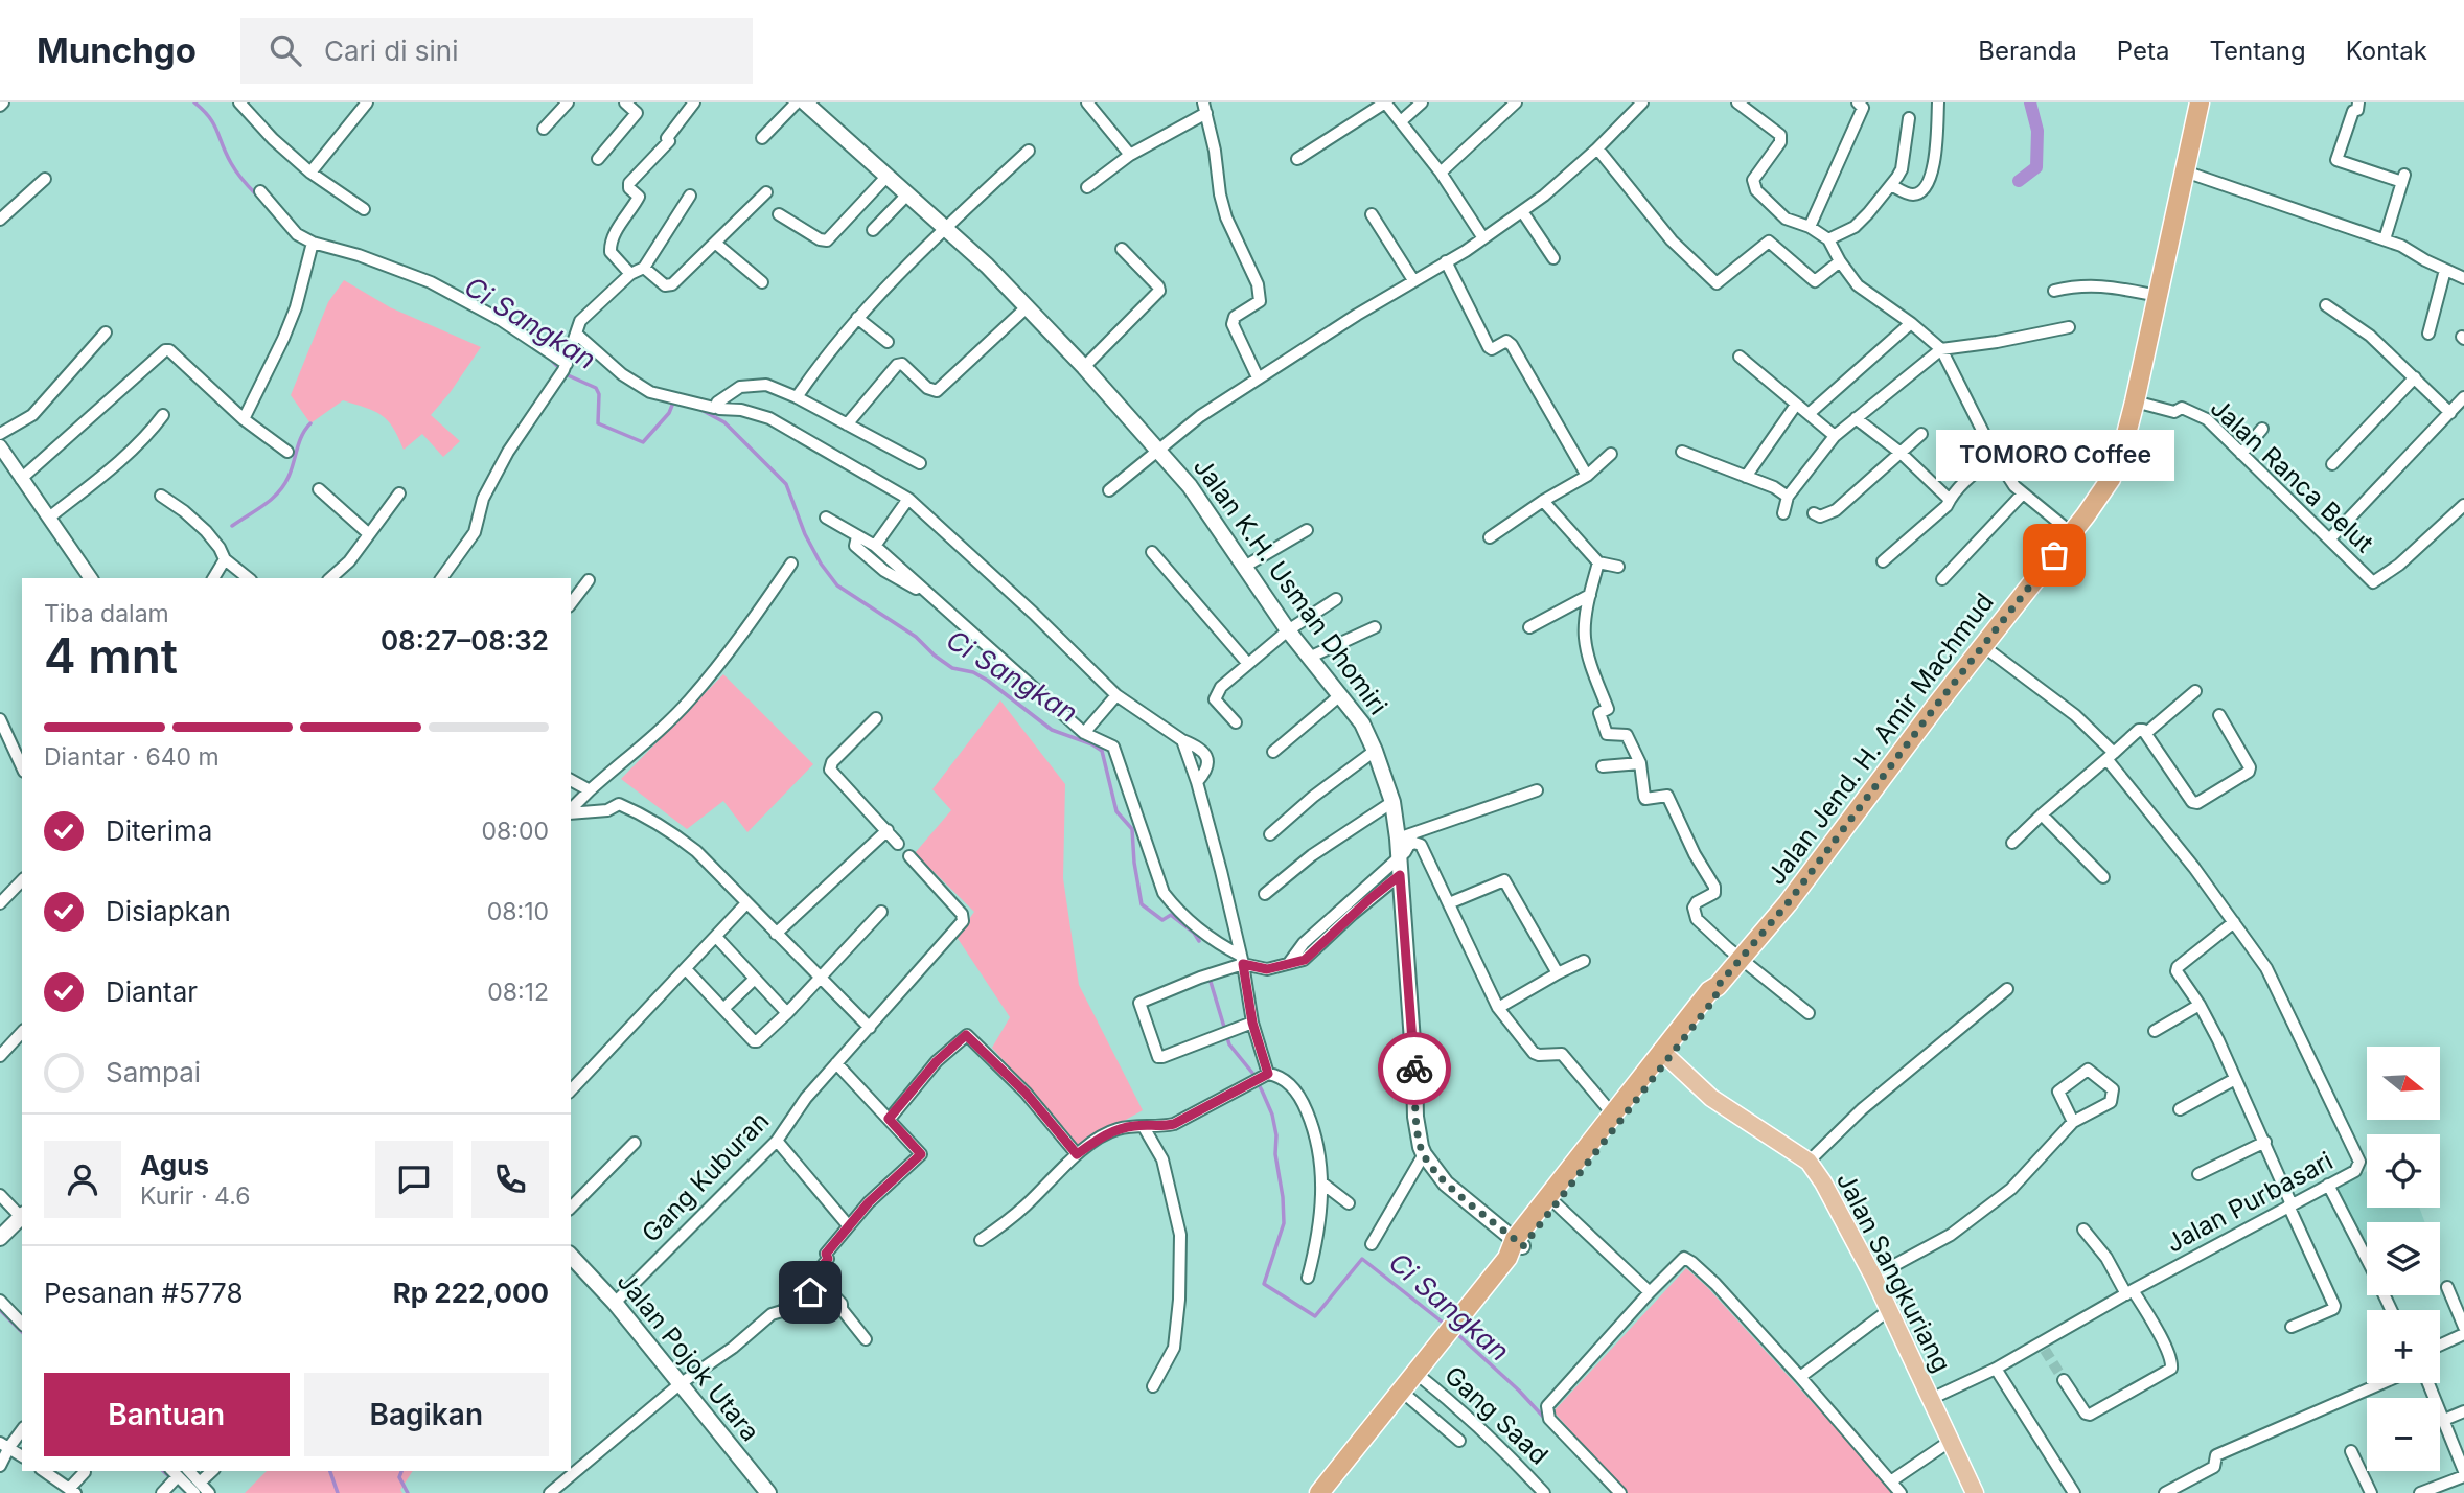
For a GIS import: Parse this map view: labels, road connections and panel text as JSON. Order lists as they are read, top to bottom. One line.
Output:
{"streets":{"highway":["Jalan Jend. H. Amir Machmud"],"main road":["Jalan K.H. Usman Dhomiri","Jalan Sangkuriang","Jalan Pojok Utara"],"street":["Jalan Ranca Belut","Gang Kuburan","Jalan Purbasari","Gang Saad"]},"crossings":[["Jalan Ranca Belut","Jalan Jend. H. Amir Machmud"],["Jalan K.H. Usman Dhomiri","Jalan Jend. H. Amir Machmud"],["Jalan Jend. H. Amir Machmud","Jalan Purbasari"],["Jalan Jend. H. Amir Machmud","Jalan Sangkuriang"],["Jalan Jend. H. Amir Machmud","Gang Saad"],["Gang Kuburan","Jalan Pojok Utara"],["Jalan Purbasari","Jalan Sangkuriang"]],"water":["Ci Sangkan"],"places":["TOMORO Coffee"],"north":"right","page":{"header":"Munchgo","search":"Cari di sini","nav":["Beranda","Peta","Tentang","Kontak"],"bubble":"TOMORO Coffee","heading":["4 mnt","Tiba dalam","08:27–08:32"],"panel":["Agus","Kurir · 4.6","Pesanan #5778","Rp 222,000"],"bar":"Diantar · 640 m","list":[["Diterima","08:00"],["Disiapkan","08:10"],["Diantar","08:12"],"Sampai"],"map_buttons":["+","−"],"buttons":["Bantuan","Bagikan"]}}
